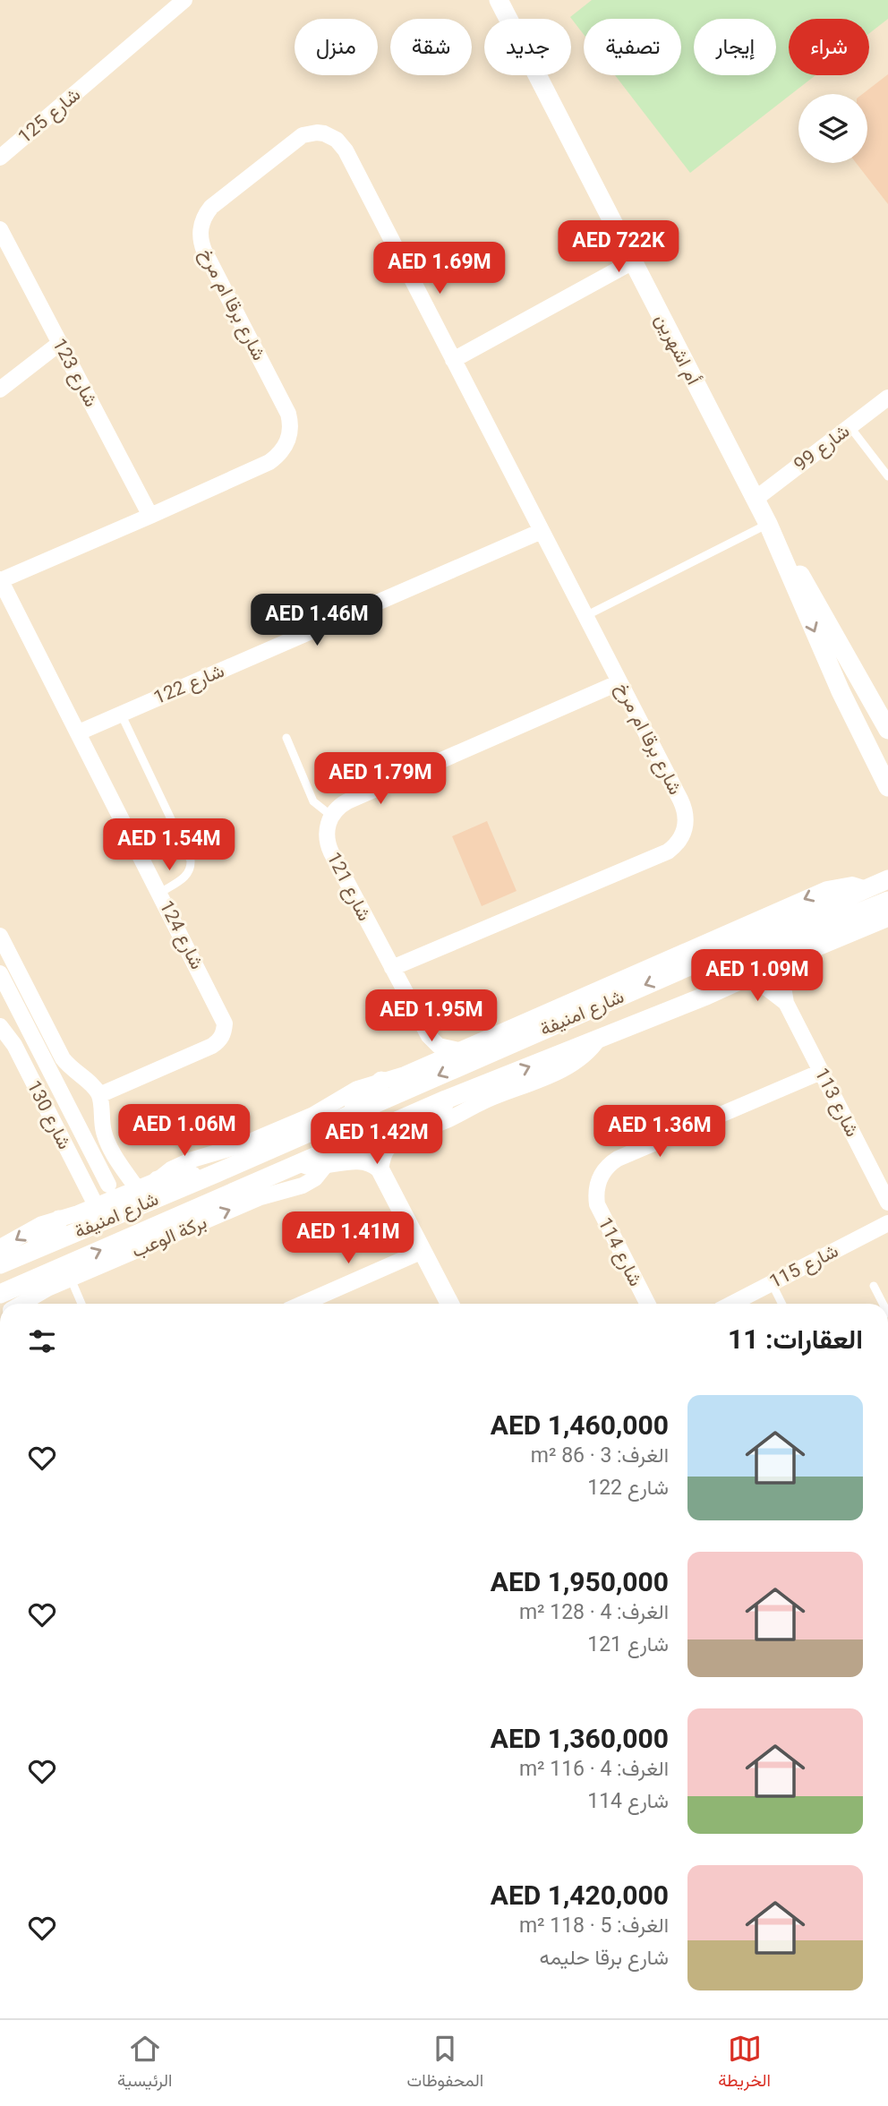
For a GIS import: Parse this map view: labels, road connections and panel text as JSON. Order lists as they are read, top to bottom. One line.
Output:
{"streets":{"street":["شارع 125","شارع برقا ام مرخ","أم اشهرين","شارع 123","شارع 99","شارع 122","شارع 121","شارع 124","شارع امنيفة","شارع 113","شارع 130","بركة الوعب","شارع 114","شارع 115"]},"crossings":[["شارع برقا ام مرخ","شارع 123"],["شارع برقا ام مرخ","شارع 122"],["شارع برقا ام مرخ","شارع 121"],["شارع برقا ام مرخ","شارع 124"],["أم اشهرين","شارع 99"],["شارع 122","شارع 124"],["شارع امنيفة","شارع 113"],["شارع 113","شارع 114"]],"page":{"chip":["شراء","إيجار","تصفية","جديد","شقة","منزل"],"price":["AED 722K","AED 1.69M","AED 1.46M","AED 1.79M","AED 1.54M","AED 1.09M","AED 1.95M","AED 1.06M","AED 1.36M","AED 1.42M","AED 1.41M"],"heading":"العقارات: 11","list":[{"name":"AED 1,460,000","note":"الغرف: 3 · 86 m² · شارع 122"},{"name":"AED 1,950,000","note":"الغرف: 4 · 128 m² · شارع 121"},{"name":"AED 1,360,000","note":"الغرف: 4 · 116 m² · شارع 114"},{"name":"AED 1,420,000","note":"الغرف: 5 · 118 m² · شارع برقا حليمه"}],"tabs":["الخريطة","المحفوظات","الرئيسية"]}}
